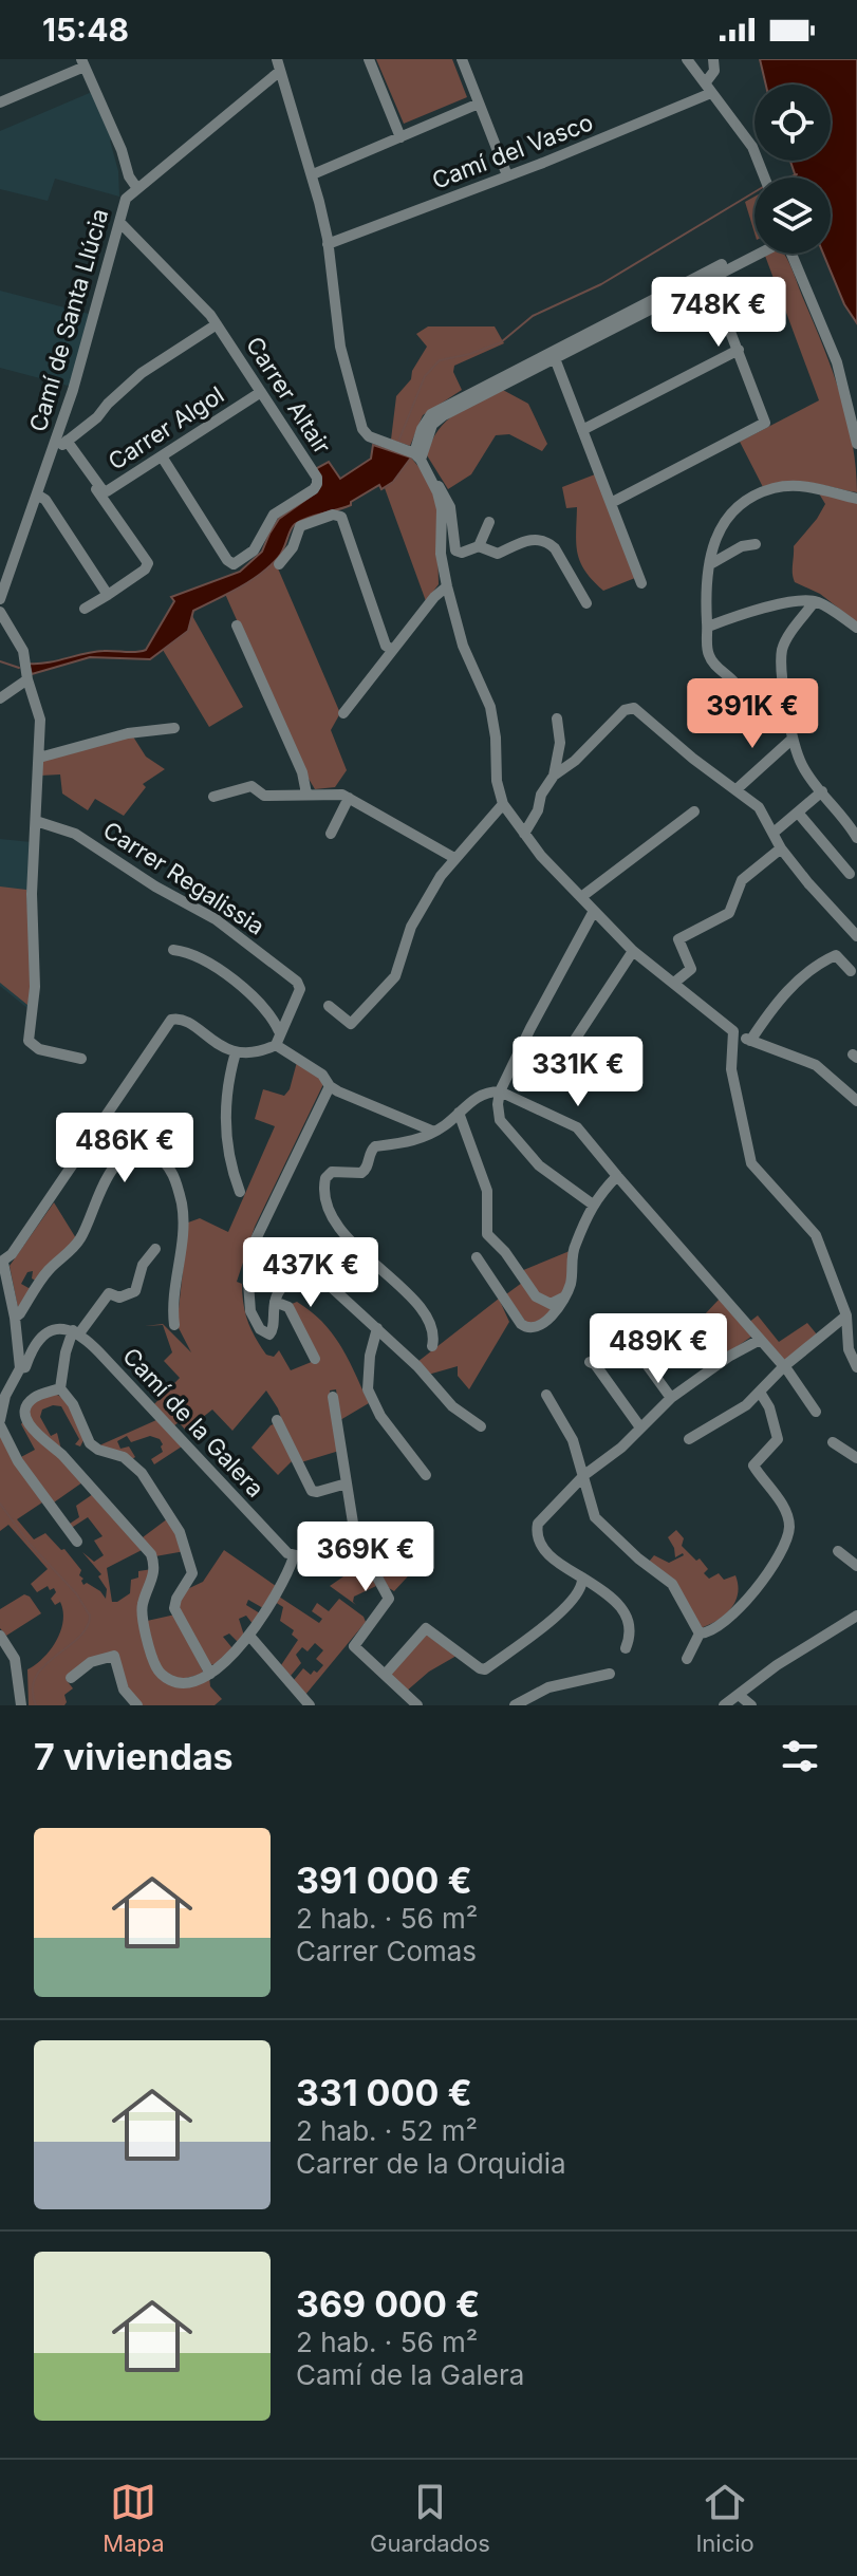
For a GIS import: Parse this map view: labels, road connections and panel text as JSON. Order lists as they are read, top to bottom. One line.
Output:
{"streets":{"street":["Camí del Vasco","Camí de Santa Llúcia","Carrer Altair","Carrer Algol","Carrer Regalissia","Camí de la Galera"]},"crossings":[["Camí de Santa Llúcia","Carrer Altair"],["Carrer Altair","Carrer Algol"]],"page":{"status":"15:48","price":["748K €","391K €","331K €","486K €","437K €","489K €","369K €"],"heading":"7 viviendas","list":[{"name":"391 000 €","note":"2 hab. · 56 m² · Carrer Comas"},{"name":"331 000 €","note":"2 hab. · 52 m² · Carrer de la Orquidia"},{"name":"369 000 €","note":"2 hab. · 56 m² · Camí de la Galera"}],"tabs":["Mapa","Guardados","Inicio"]}}
